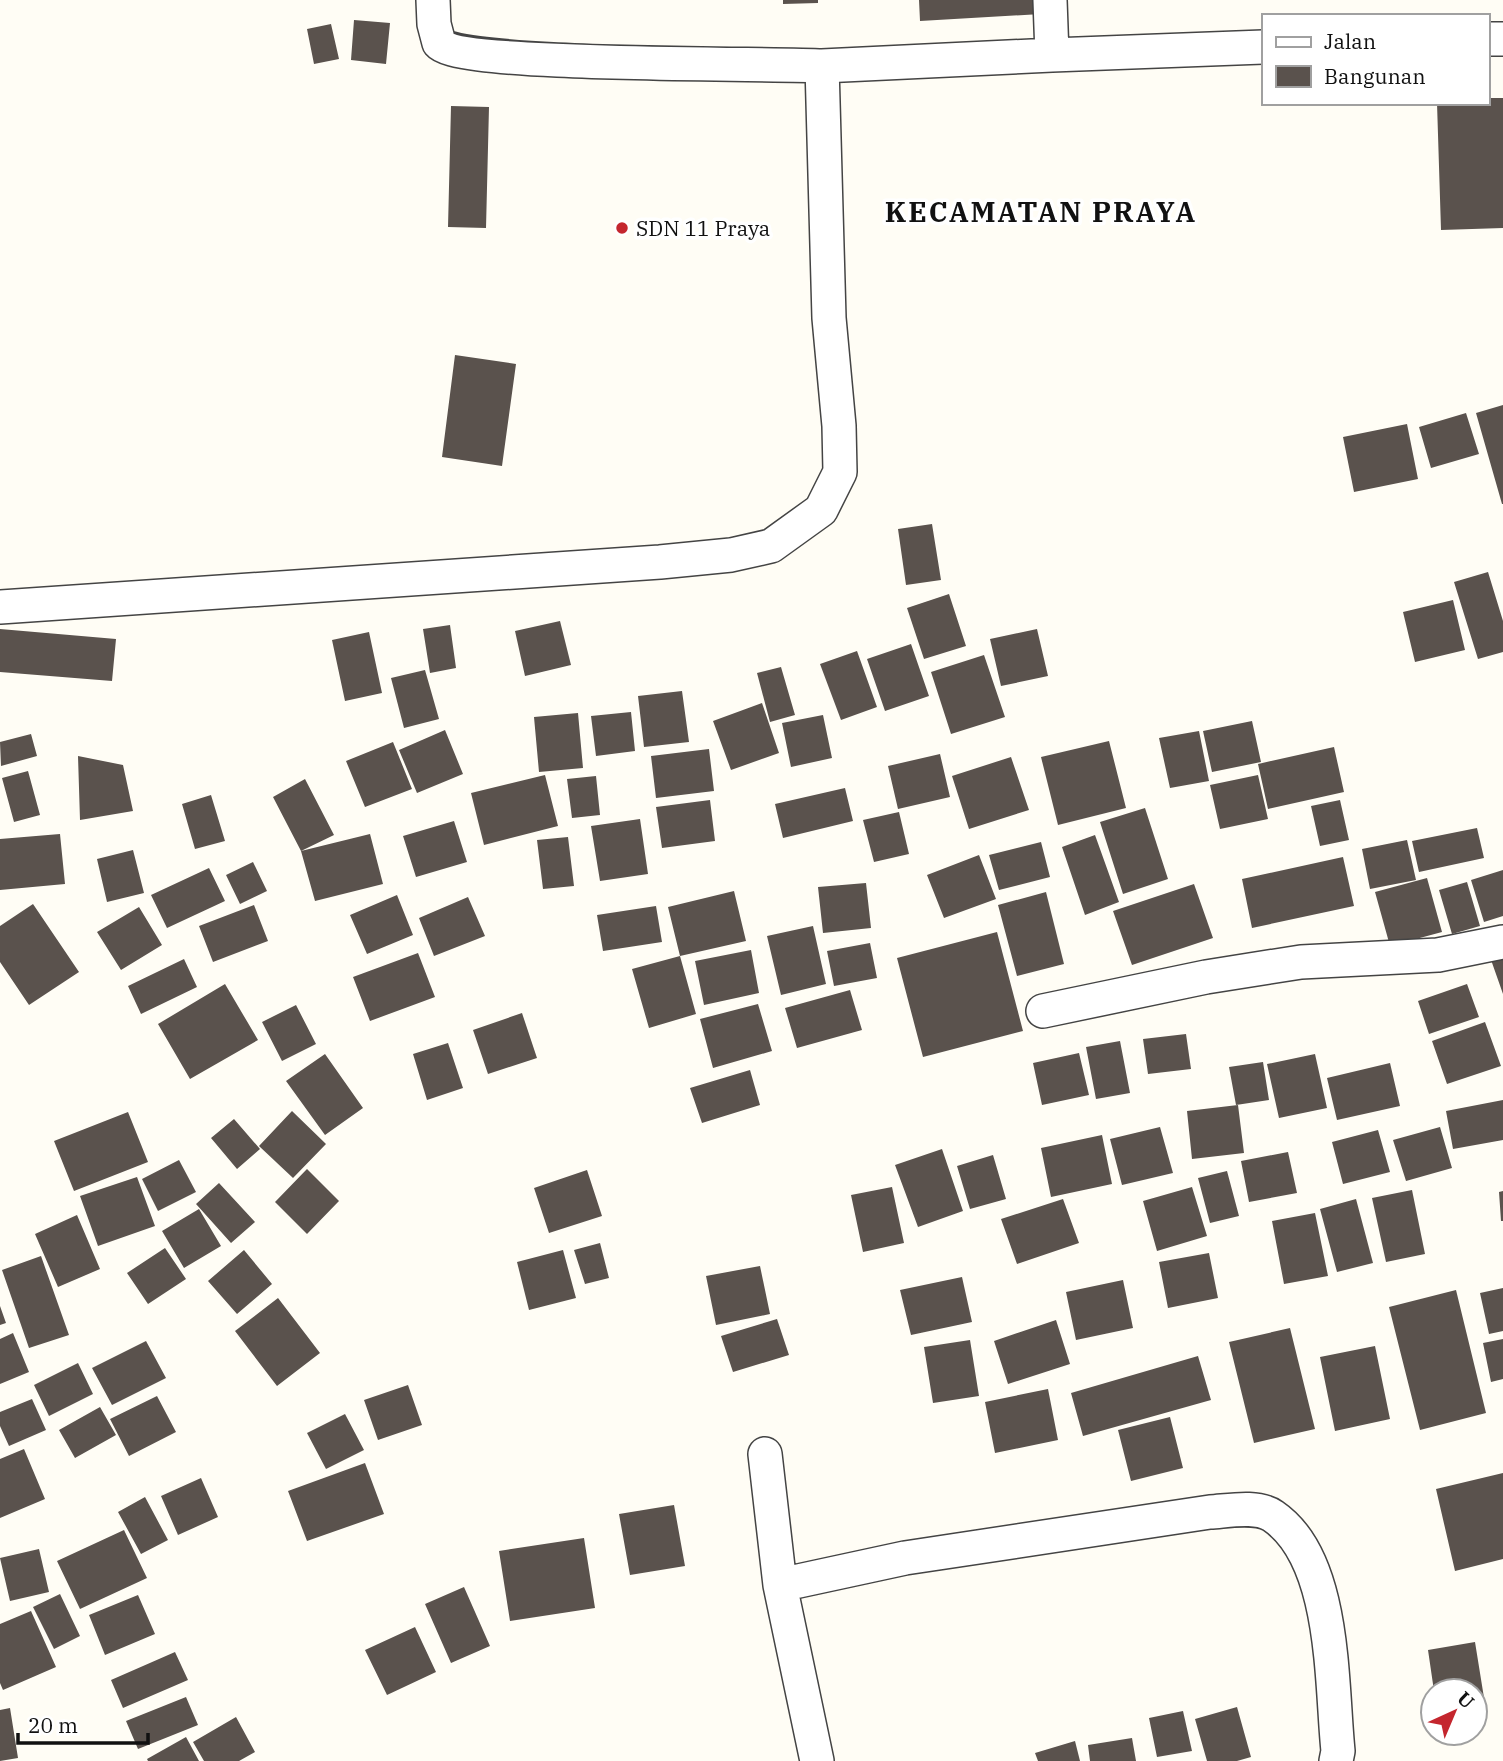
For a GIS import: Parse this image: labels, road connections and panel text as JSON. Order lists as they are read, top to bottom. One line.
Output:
{"districts":["KECAMATAN PRAYA"],"places":["SDN 11 Praya"],"legend":["Jalan","Bangunan"],"scale_bar":"20 m","north":"top right"}
